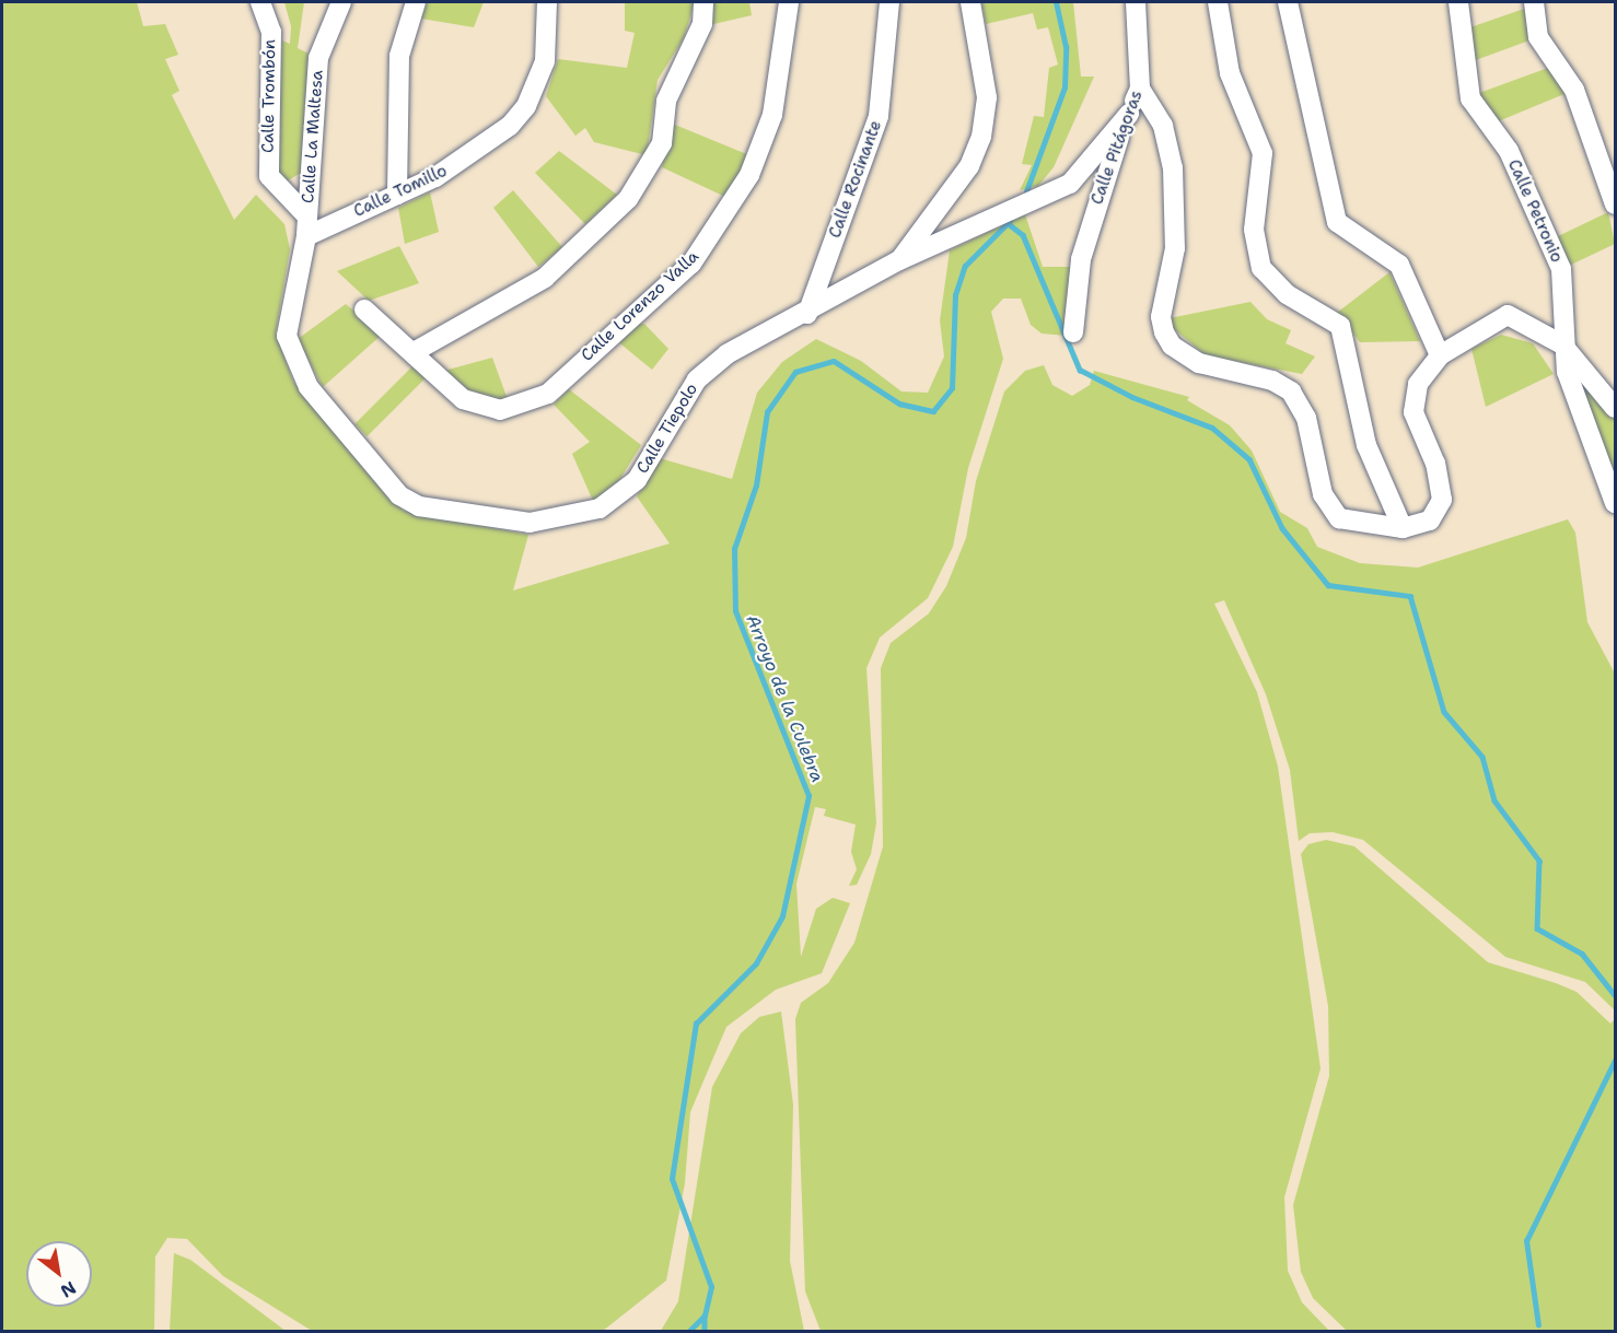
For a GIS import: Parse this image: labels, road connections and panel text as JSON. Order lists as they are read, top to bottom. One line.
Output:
{"streets":{"street":["Calle Trombón","Calle La Maltesa","Calle Pitágoras","Calle Rocinante","Calle Tomillo","Calle Petronio","Calle Lorenzo Valla","Calle Tiepolo"]},"crossings":[["Calle Trombón","Calle La Maltesa"],["Calle Trombón","Calle Tomillo"],["Calle Trombón","Calle Tiepolo"],["Calle La Maltesa","Calle Tomillo"],["Calle La Maltesa","Calle Tiepolo"],["Calle Pitágoras","Calle Tiepolo"],["Calle Rocinante","Calle Tiepolo"],["Calle Tomillo","Calle Tiepolo"]],"water":["Arroyo de la Culebra"],"north":"bottom right"}
